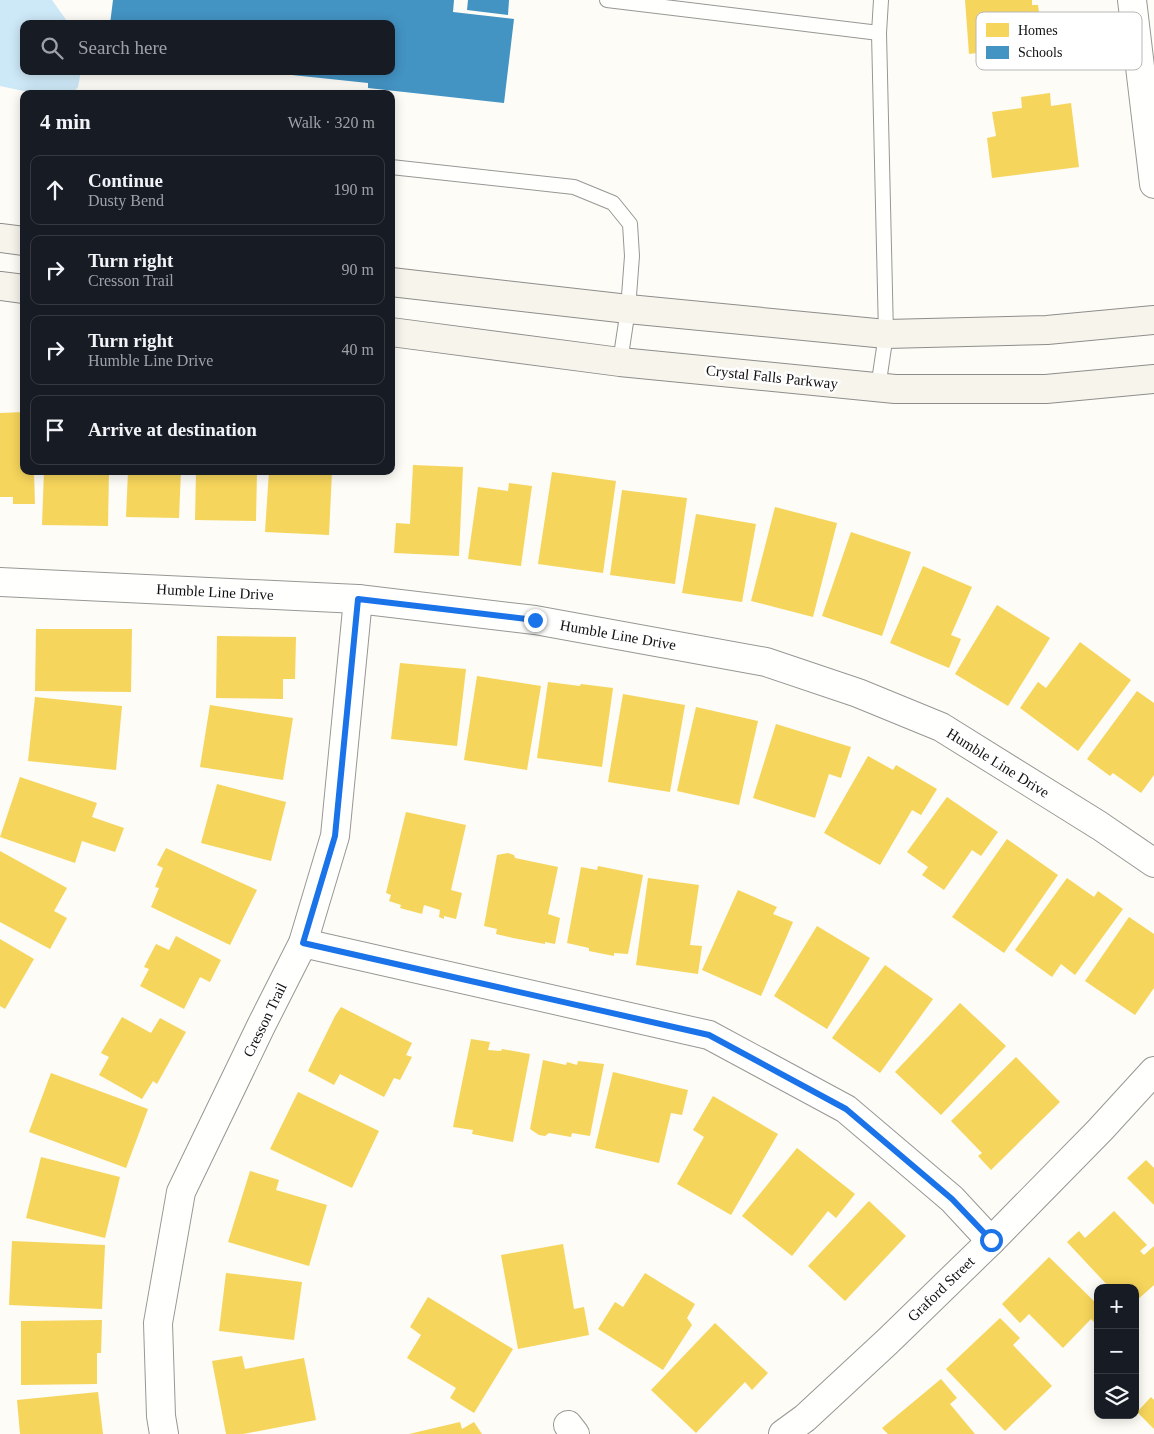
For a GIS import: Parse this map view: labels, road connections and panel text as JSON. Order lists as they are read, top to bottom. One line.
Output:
{"streets":{"street":["Crystal Falls Parkway","Humble Line Drive","Cresson Trail","Graford Street"]},"crossings":[["Humble Line Drive","Cresson Trail"]],"legend":["Homes","Schools"],"page":{"search":"Search here","heading":["4 min","Walk · 320 m"],"list":[["Continue","Dusty Bend","190 m"],["Turn right","Cresson Trail","90 m"],["Turn right","Humble Line Drive","40 m"],"Arrive at destination"],"map_buttons":["+","−"]}}
